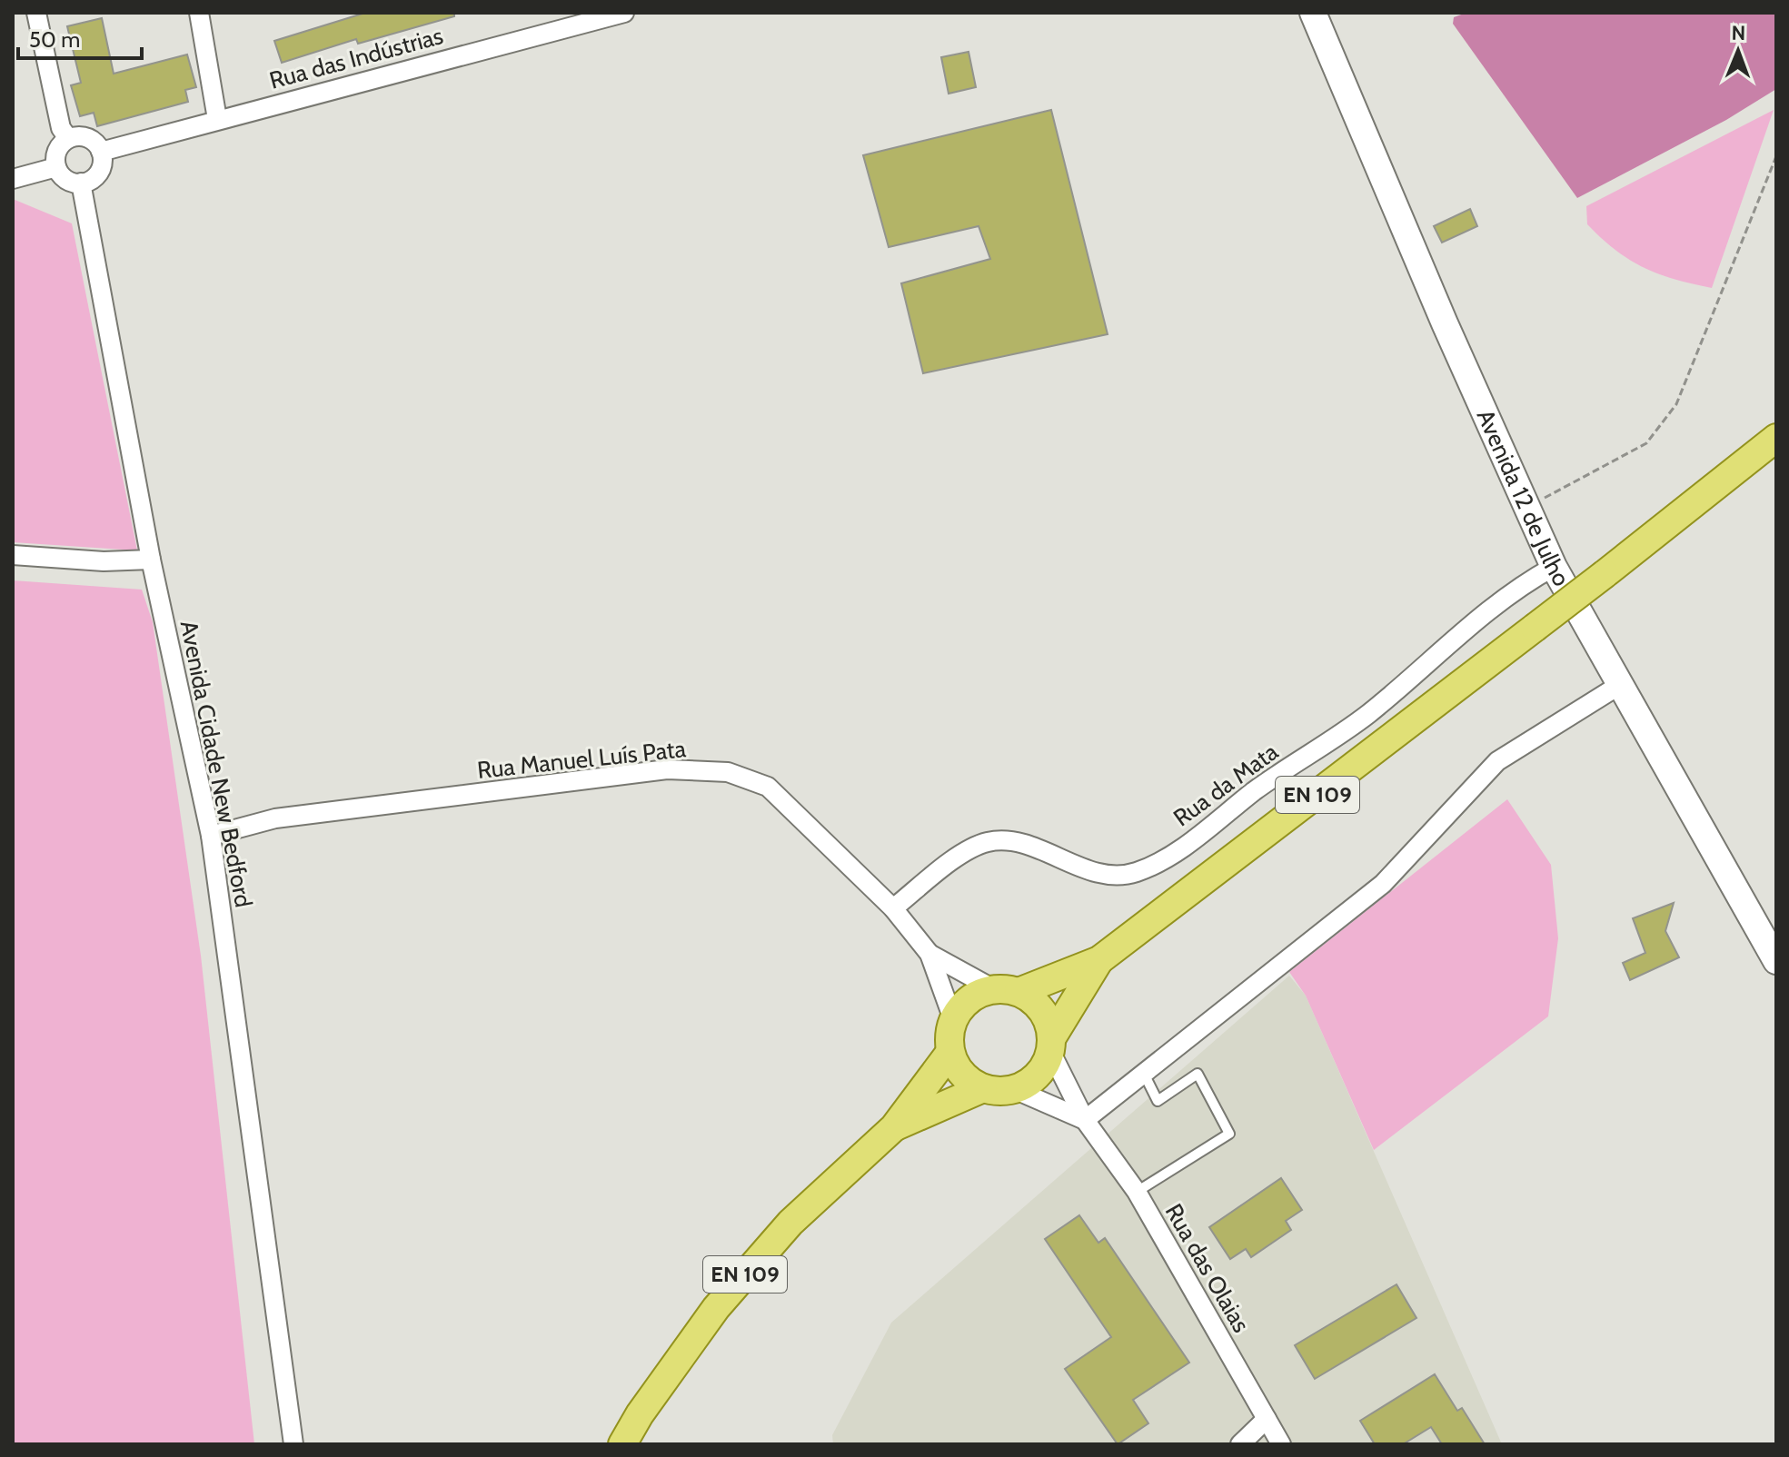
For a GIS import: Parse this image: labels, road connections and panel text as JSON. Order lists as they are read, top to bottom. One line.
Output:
{"streets":{"main road":["Avenida 12 de Julho","EN 109"],"street":["Rua das Indústrias","Rua Manuel Luís Pata","Avenida Cidade New Bedford","Rua da Mata","Rua das Olaias"]},"crossings":[["Rua das Indústrias","Avenida Cidade New Bedford"],["Avenida 12 de Julho","Rua da Mata"],["Rua Manuel Luís Pata","Avenida Cidade New Bedford"],["Rua Manuel Luís Pata","Rua da Mata"]],"scale_bar":"50 m","north":"top"}
